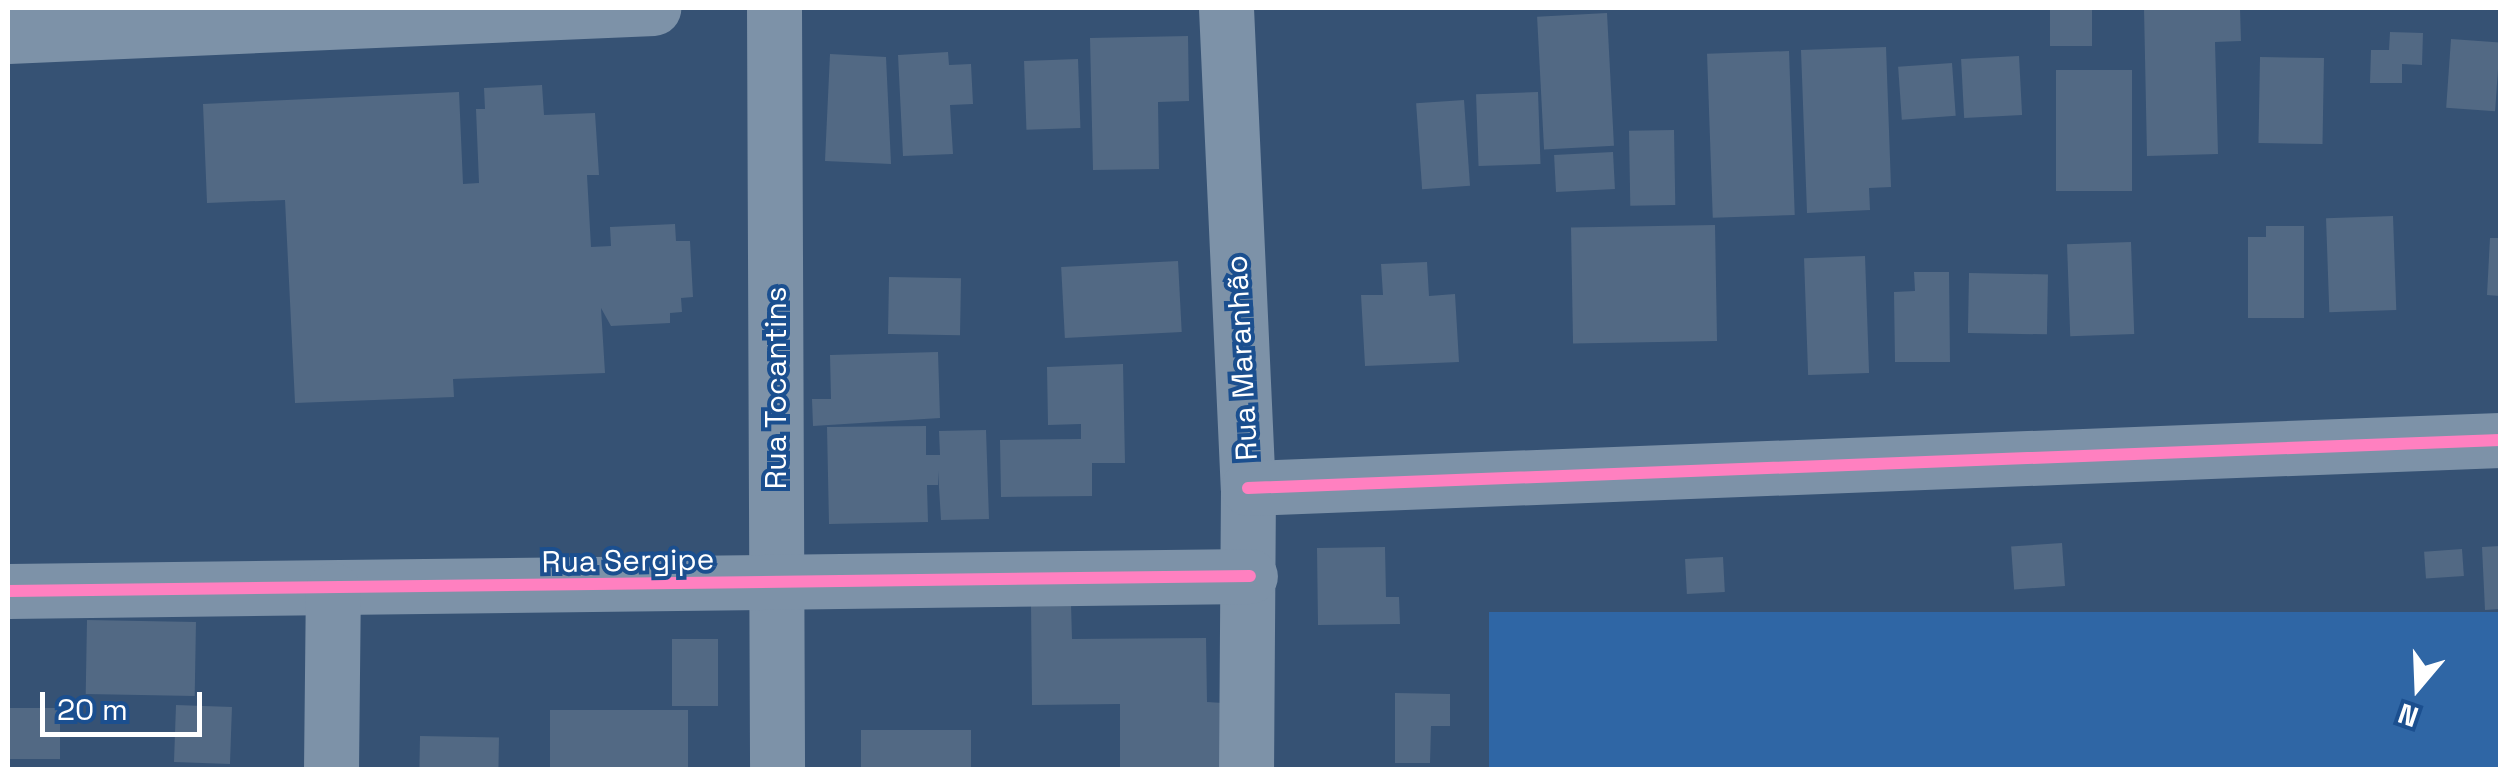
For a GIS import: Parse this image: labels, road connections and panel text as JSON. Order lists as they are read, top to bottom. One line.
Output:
{"streets":{"street":["Rua Maranhão","Rua Tocantins","Rua Sergipe"]},"crossings":[["Rua Maranhão","Rua Sergipe"],["Rua Tocantins","Rua Sergipe"]],"scale_bar":"20 m","north":"bottom"}
